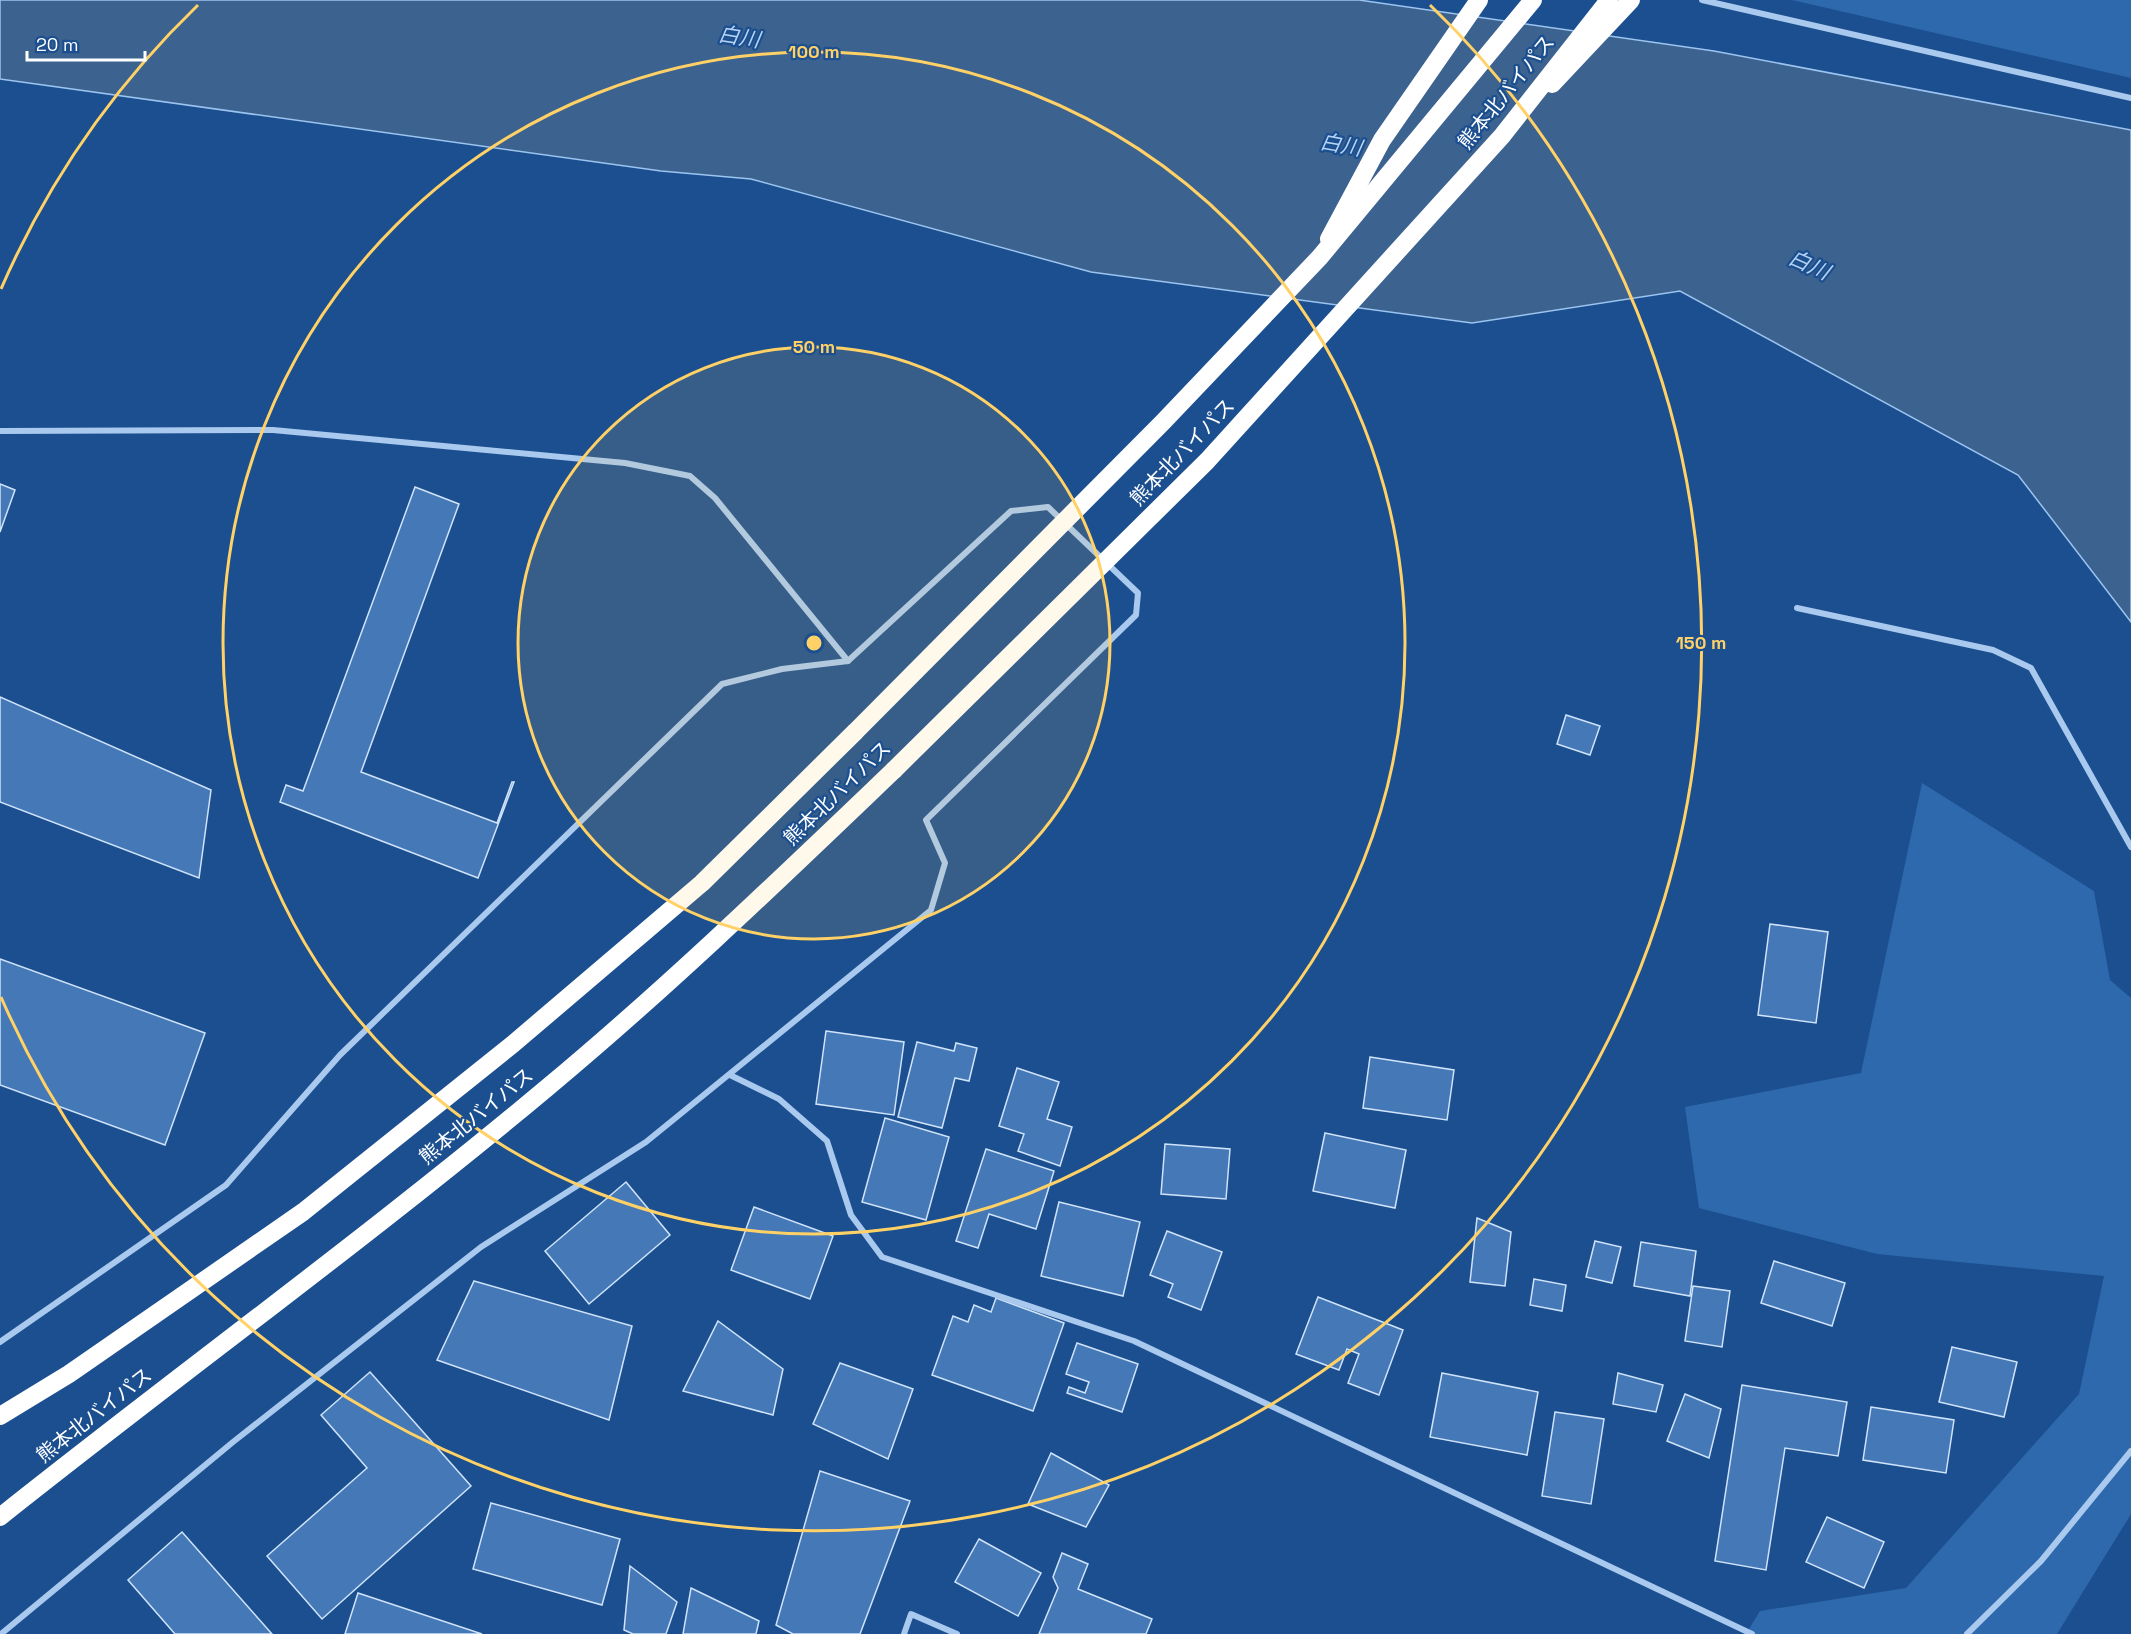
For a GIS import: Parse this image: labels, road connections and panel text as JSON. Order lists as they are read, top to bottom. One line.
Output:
{"streets":{"highway":["熊本北バイパス"]},"water":["白川"],"scale_bar":"20 m","rings":["100 m","50 m","150 m"]}
